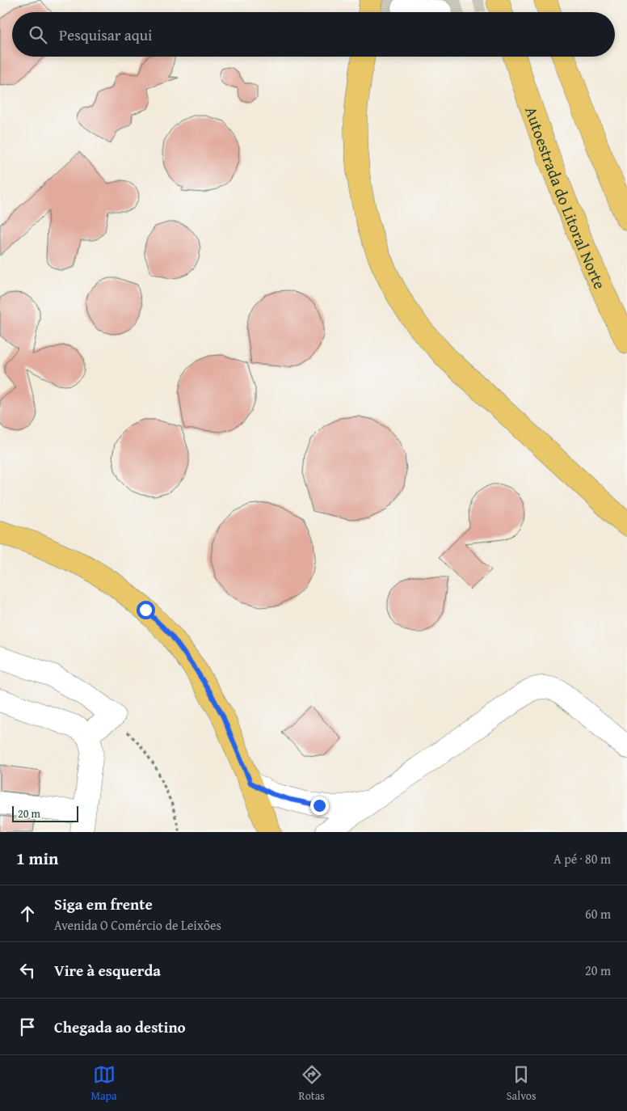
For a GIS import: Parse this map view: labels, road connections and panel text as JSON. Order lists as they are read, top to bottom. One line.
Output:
{"streets":{"main road":["Autoestrada do Litoral Norte"]},"scale_bar":"20 m","page":{"search":"Pesquisar aqui","scale":"20 m","heading":["1 min","A pé · 80 m"],"list":[["Siga em frente","Avenida O Comércio de Leixões","60 m"],["Vire à esquerda","20 m"],"Chegada ao destino"],"nav":["Mapa","Rotas","Salvos"]}}
